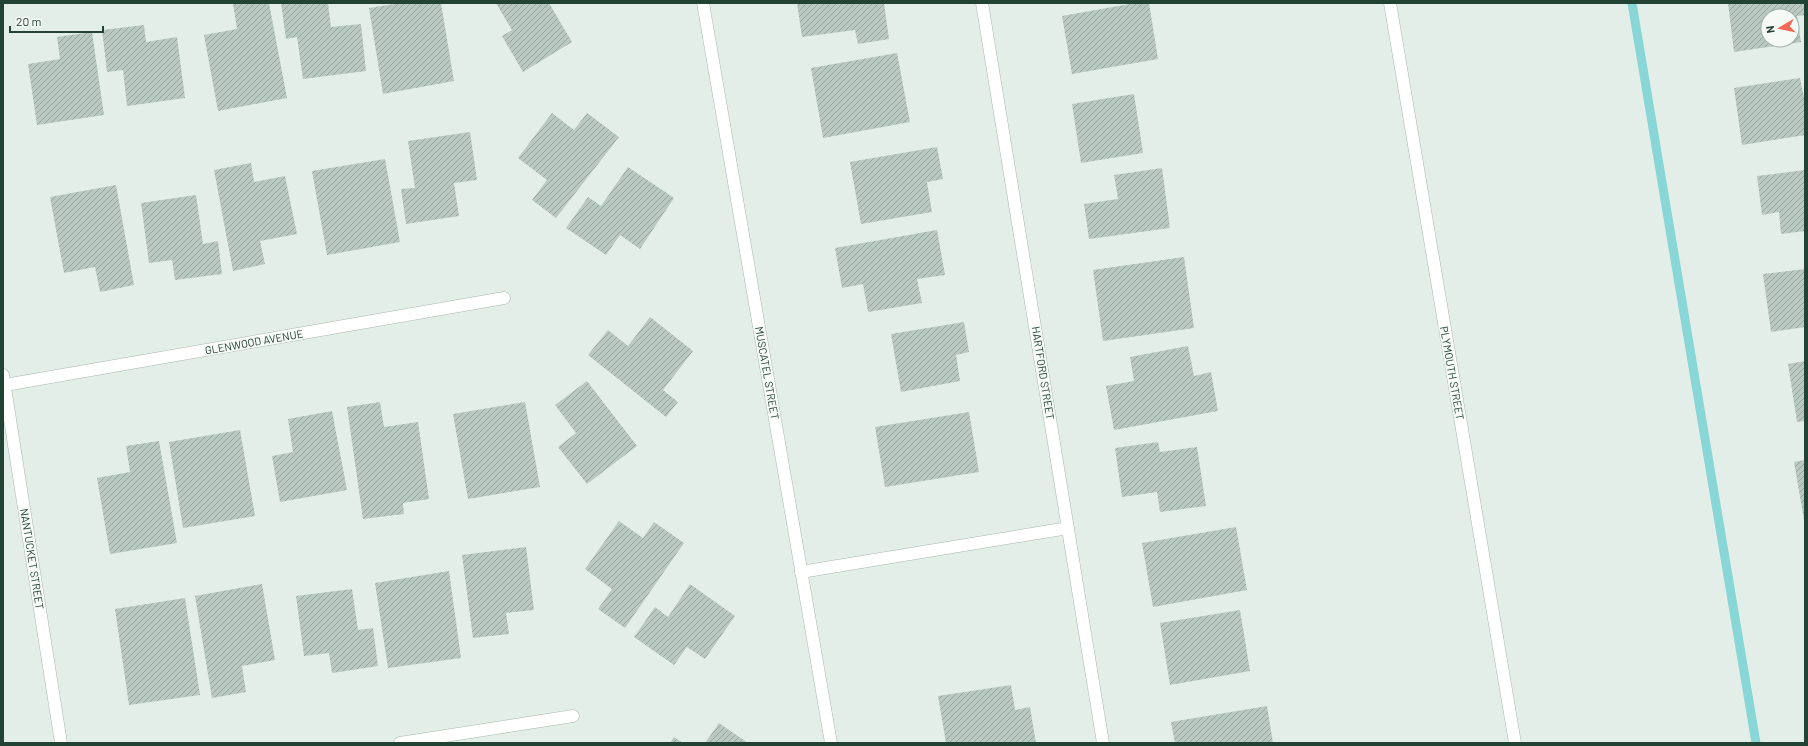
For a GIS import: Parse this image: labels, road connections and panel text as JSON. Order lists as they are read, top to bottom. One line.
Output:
{"streets":{"street":["GLENWOOD AVENUE","MUSCATEL STREET","HARTFORD STREET","PLYMOUTH STREET","NANTUCKET STREET"]},"crossings":[["GLENWOOD AVENUE","NANTUCKET STREET"]],"scale_bar":"20 m","north":"left"}
